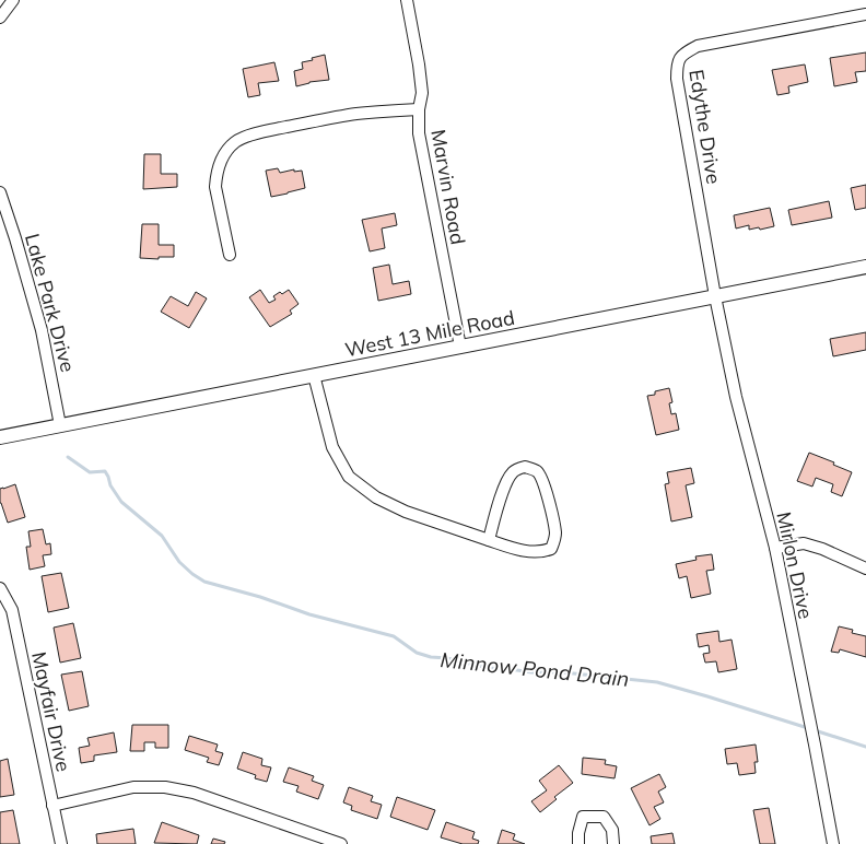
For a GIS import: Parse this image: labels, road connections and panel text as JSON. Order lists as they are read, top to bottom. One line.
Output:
{"streets":{"street":["Edythe Drive","Marvin Road","Lake Park Drive","West 13 Mile Road","Mirlon Drive","Mayfair Drive"]},"crossings":[["Edythe Drive","West 13 Mile Road"],["Edythe Drive","Mirlon Drive"],["Marvin Road","West 13 Mile Road"],["Lake Park Drive","West 13 Mile Road"],["West 13 Mile Road","Mirlon Drive"]],"water":["Minnow Pond Drain"]}
